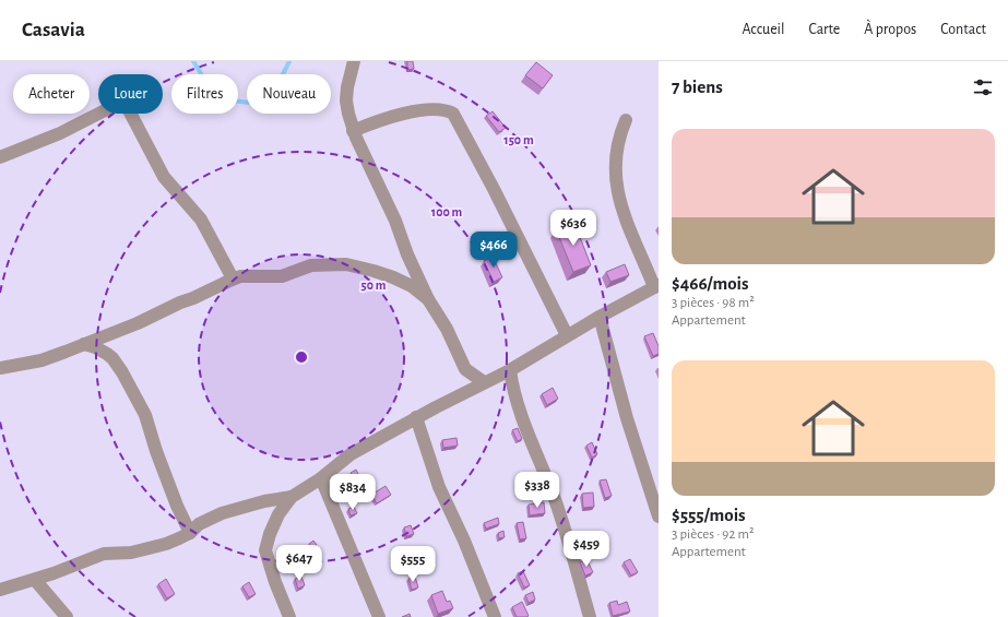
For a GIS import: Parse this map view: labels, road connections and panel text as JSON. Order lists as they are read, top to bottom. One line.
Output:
{"page":{"header":"Casavia","nav":["Accueil","Carte","À propos","Contact"],"heading":"7 biens","chip":["Acheter","Louer","Filtres","Nouveau"],"list":[{"name":"$466/mois","note":"3 pièces · 98 m² · Appartement"},{"name":"$555/mois","note":"3 pièces · 92 m² · Appartement"}],"price":["$636","$466","$338","$834","$459","$647","$555"]},"rings":["150 m","100 m","50 m"]}
